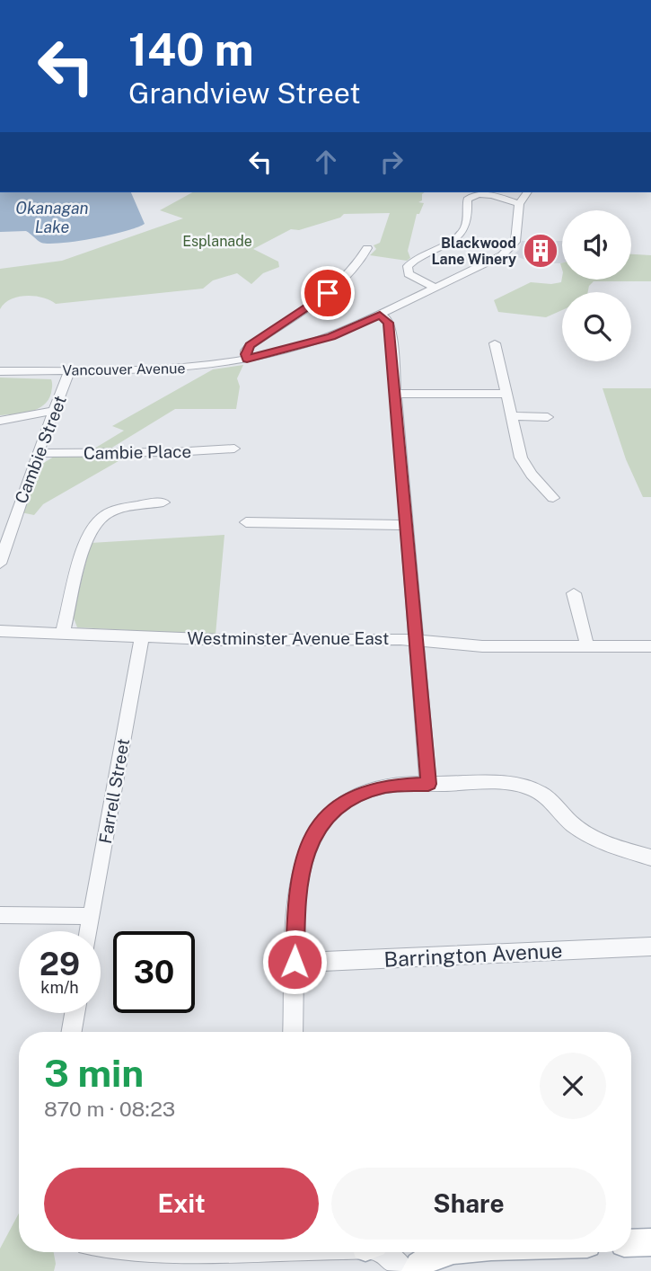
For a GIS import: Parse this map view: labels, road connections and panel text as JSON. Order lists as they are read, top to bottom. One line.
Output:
{"streets":{"street":["Vancouver Avenue","Cambie Street","Cambie Place","Westminster Avenue East","Farrell Street","Barrington Avenue"]},"crossings":[["Vancouver Avenue","Cambie Street"],["Cambie Street","Cambie Place"],["Westminster Avenue East","Farrell Street"]],"water":["Okanagan Lake"],"parks":["Esplanade"],"places":{"building":["Blackwood Lane Winery"]},"page":{"turn":["140 m","Grandview Street"],"speed":"29 km/h","limit":"30","heading":["3 min","870 m · 08:23"],"buttons":["Exit","Share"]}}
